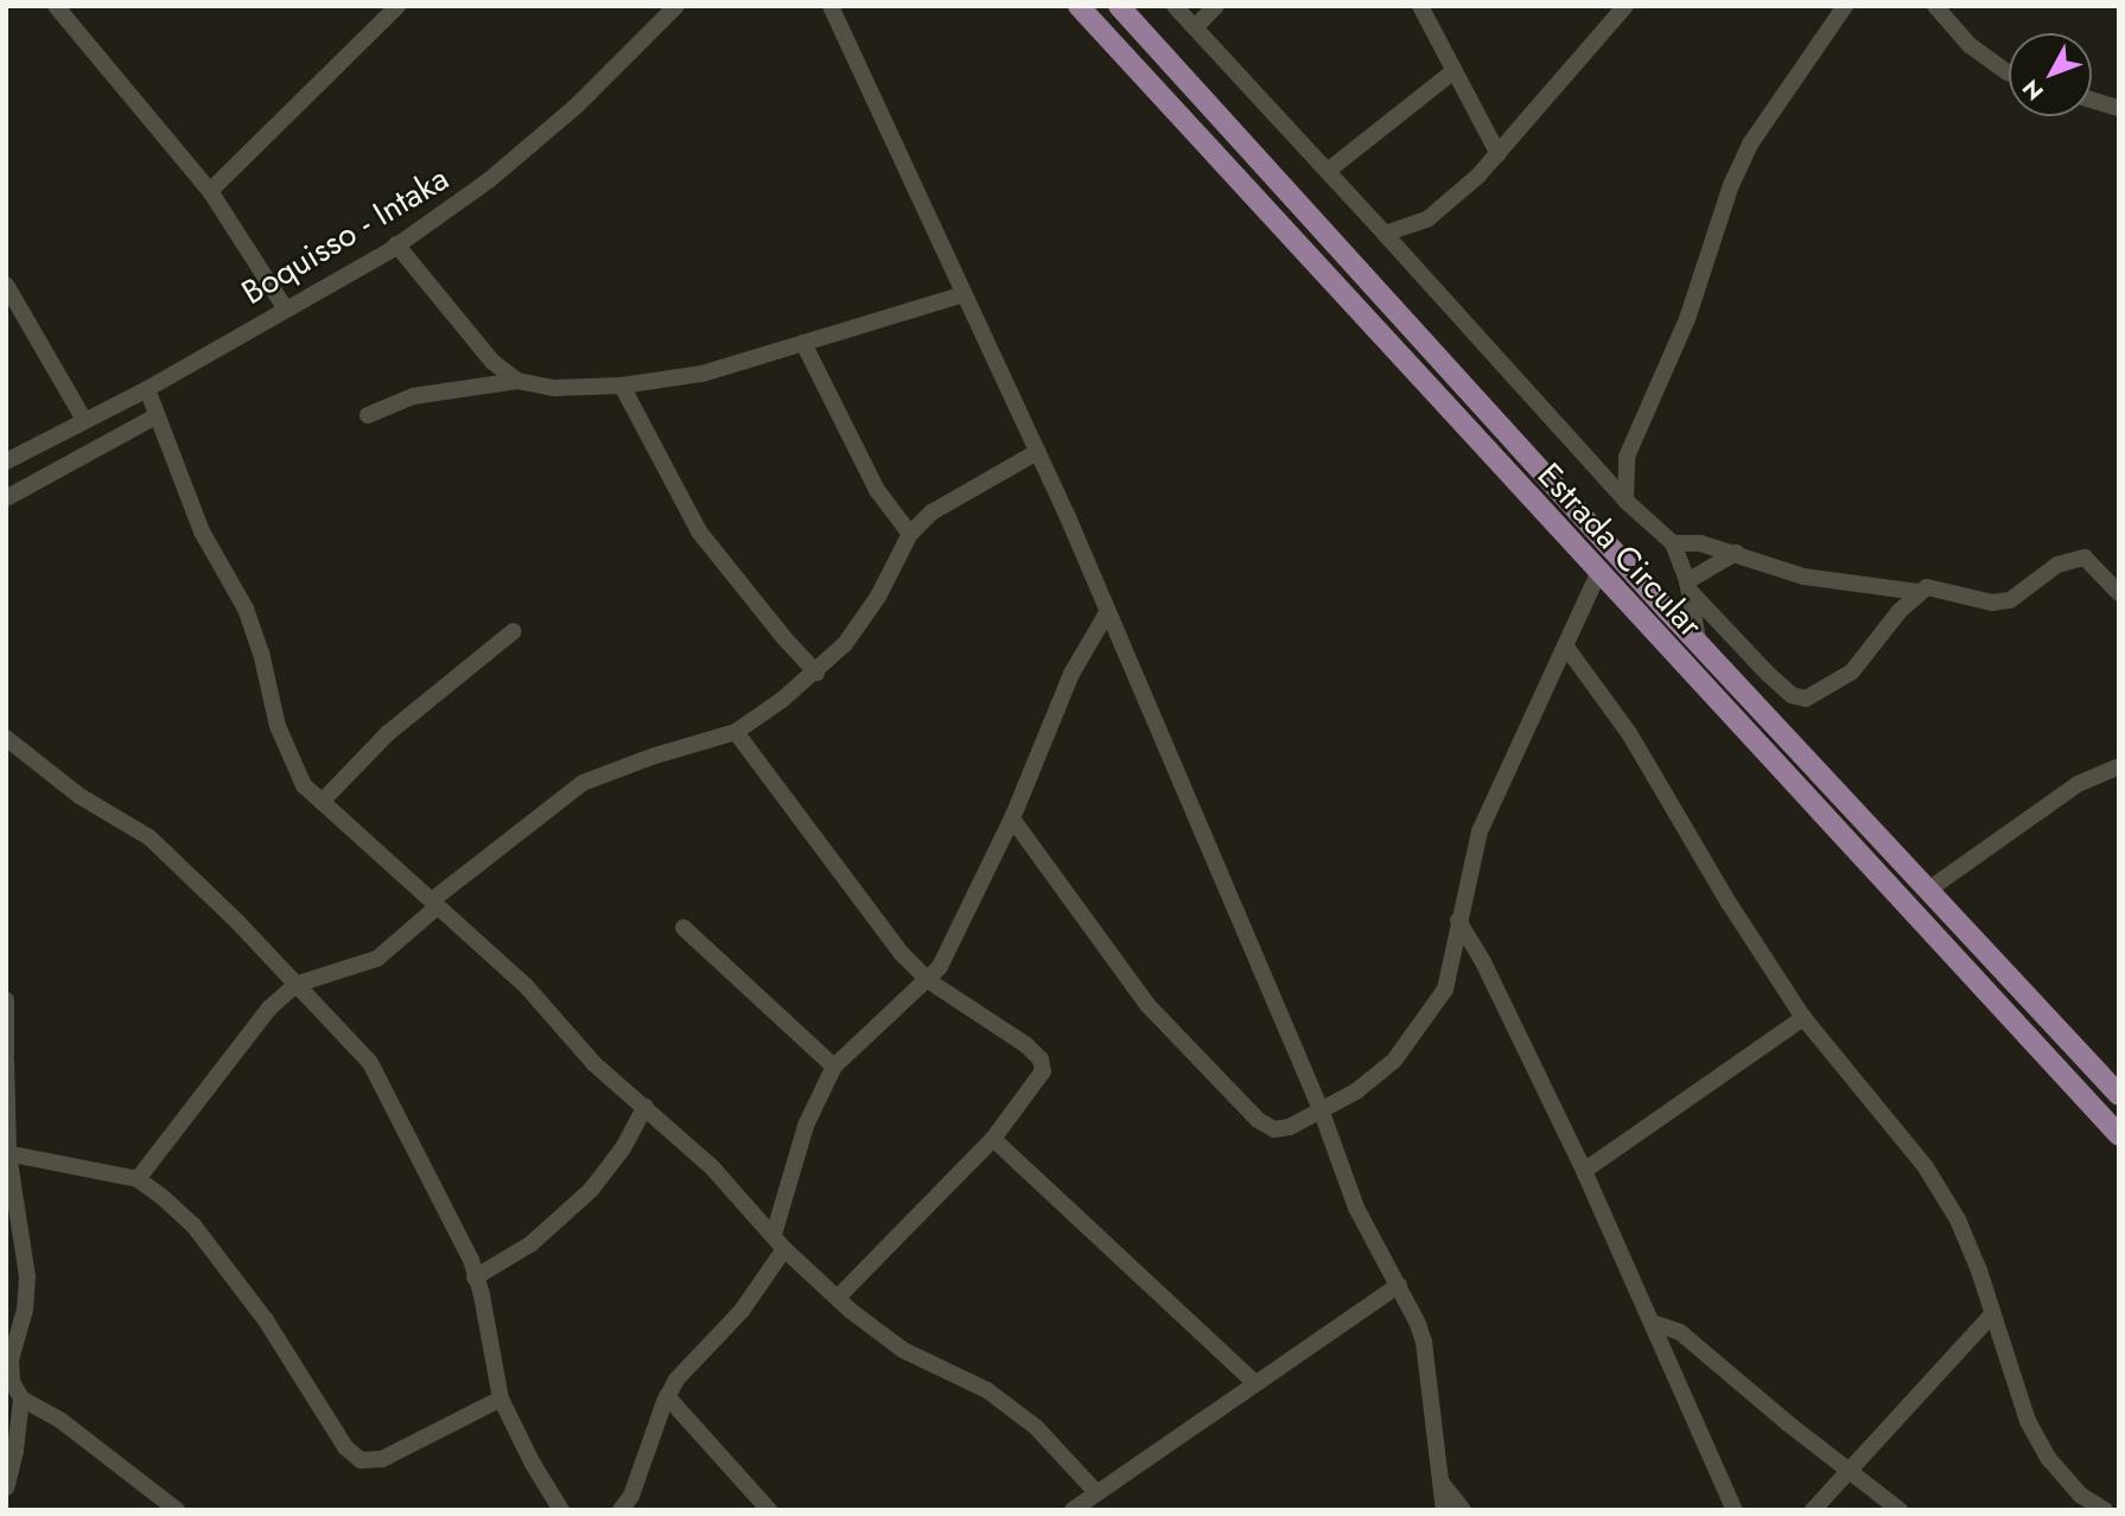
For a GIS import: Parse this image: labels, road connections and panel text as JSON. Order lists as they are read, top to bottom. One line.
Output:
{"streets":{"main road":["Estrada Circular"],"street":["Boquisso - Intaka"]},"north":"bottom left"}
